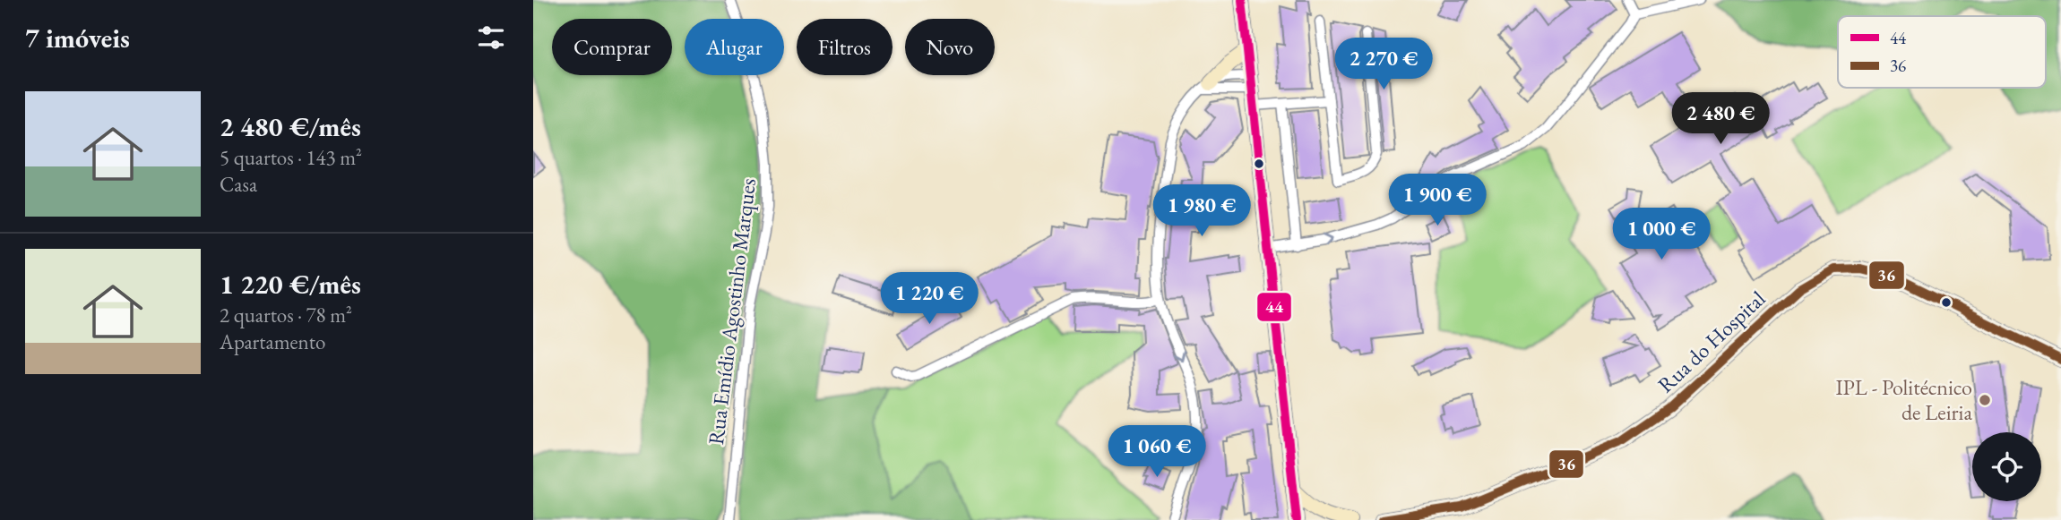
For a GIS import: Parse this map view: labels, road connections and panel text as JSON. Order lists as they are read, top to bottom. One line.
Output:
{"streets":{"main road":["Rua do Hospital"],"street":["Rua Emídio Agostinho Marques"]},"places":["IPL - Politécnico de Leiria"],"lines":["transit line 44","transit line 36"],"legend":["44","36"],"page":{"heading":"7 imóveis","chip":["Comprar","Alugar","Filtros","Novo"],"price":["2 270 €","2 480 €","1 900 €","1 980 €","1 000 €","1 220 €","1 060 €"],"list":[{"name":"2 480 €/mês","note":"5 quartos · 143 m² · Casa"},{"name":"1 220 €/mês","note":"2 quartos · 78 m² · Apartamento"}]}}
